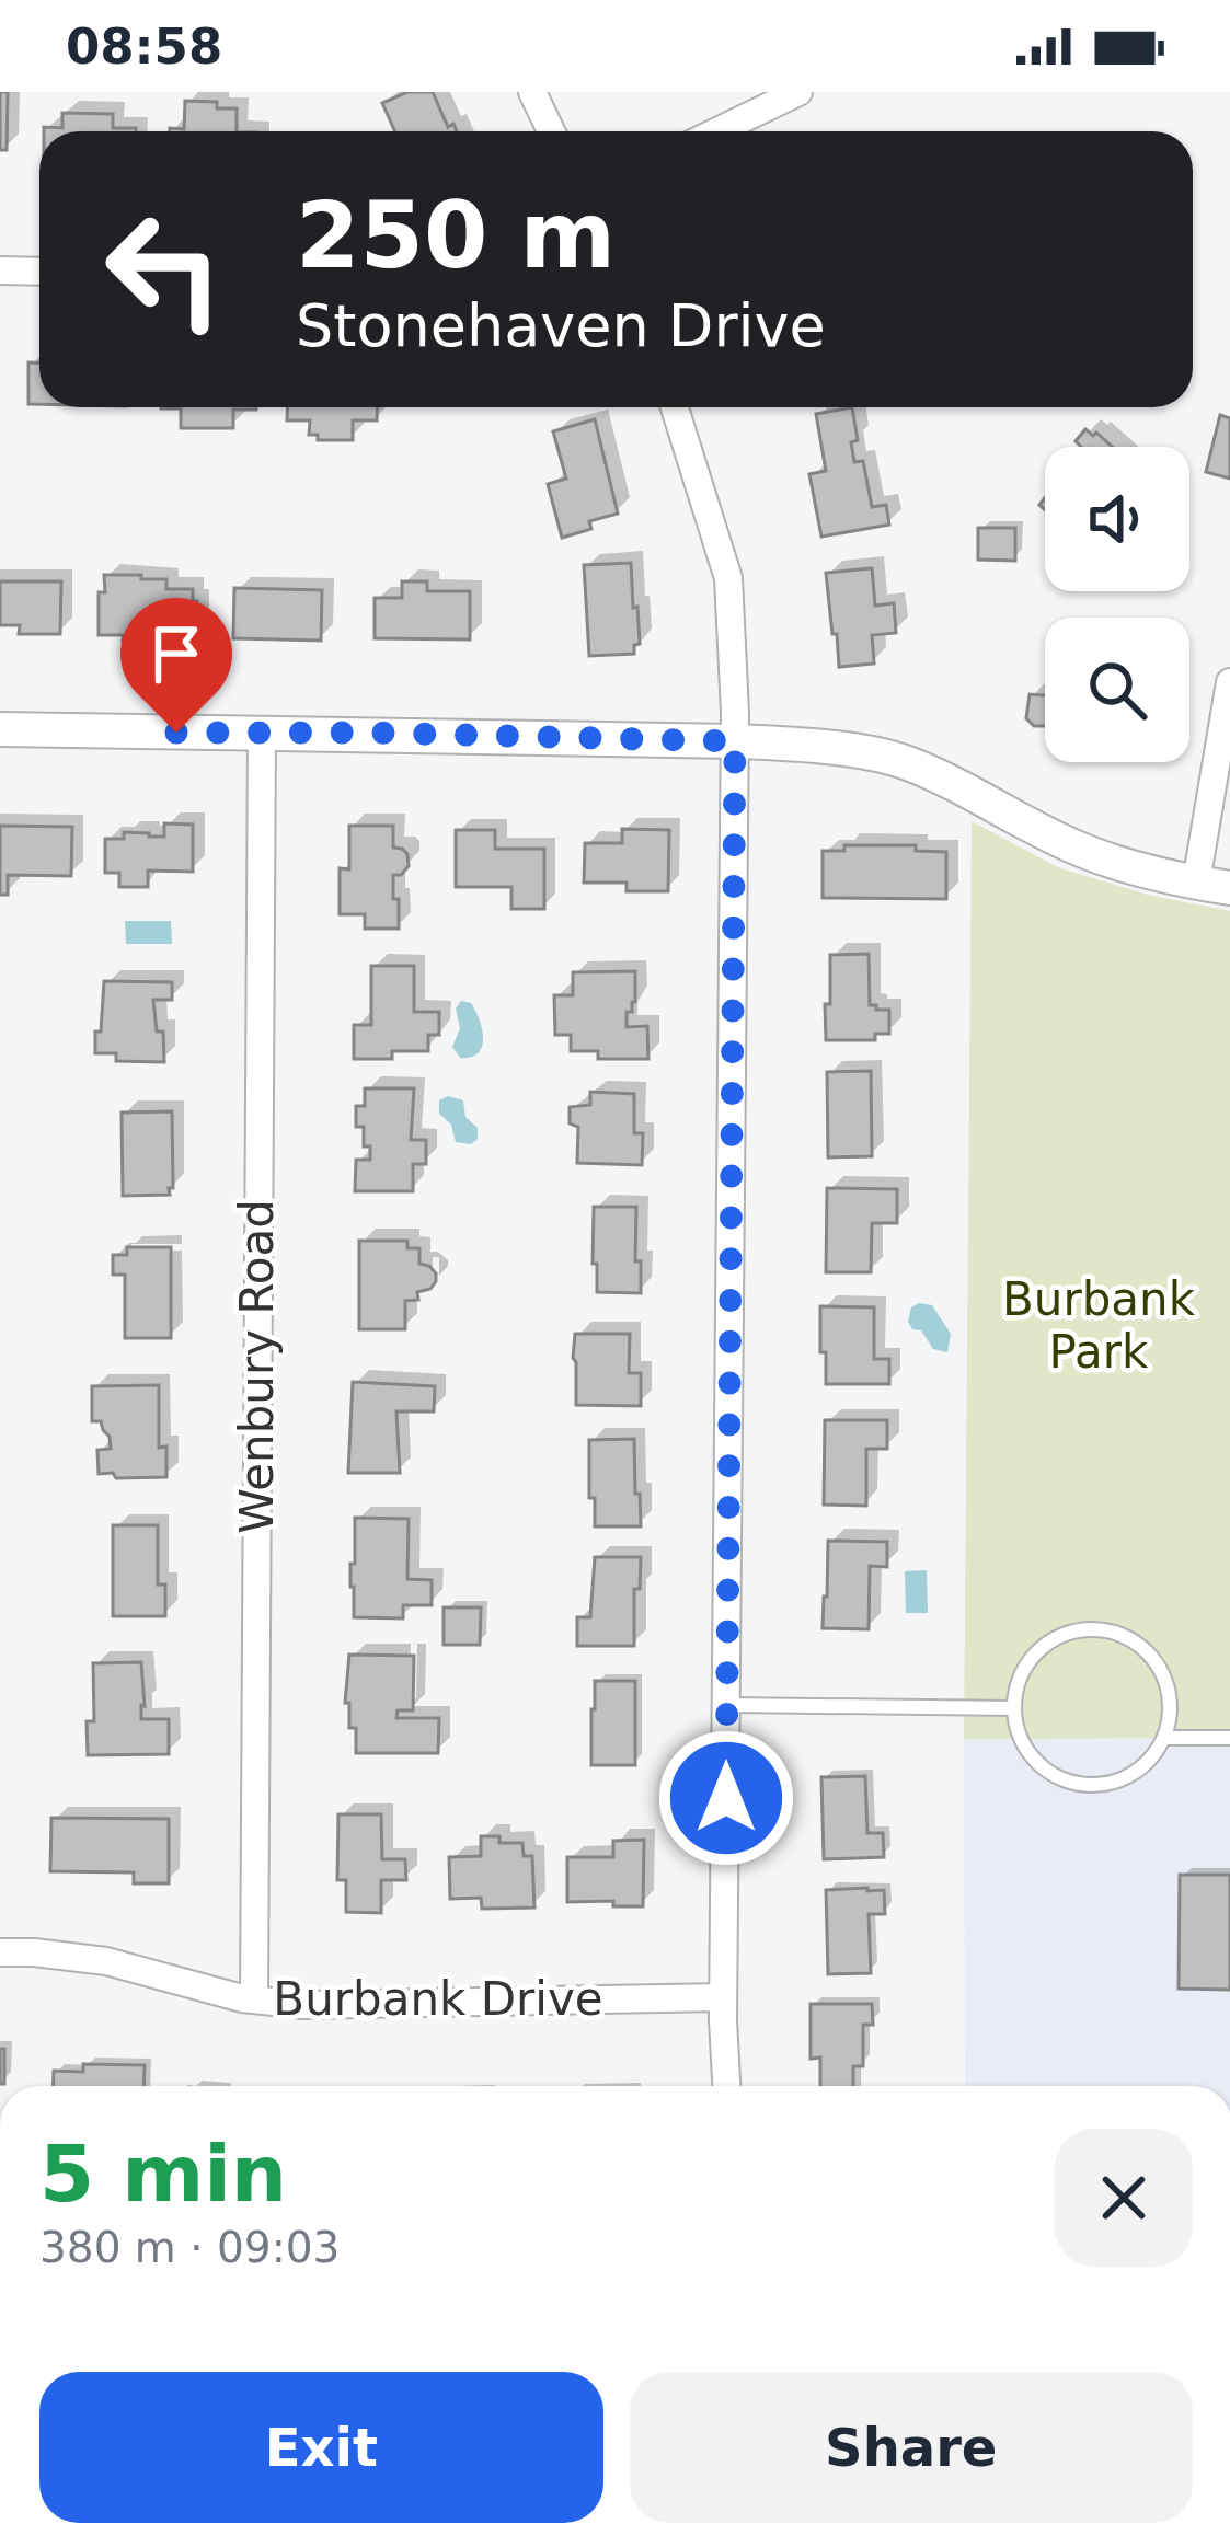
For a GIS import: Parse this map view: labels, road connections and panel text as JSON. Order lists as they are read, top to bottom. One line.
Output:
{"streets":{"street":["Wenbury Road","Burbank Drive"]},"crossings":[["Wenbury Road","Burbank Drive"]],"parks":["Burbank Park"],"page":{"status":"08:58","turn":["250 m","Stonehaven Drive"],"heading":["5 min","380 m · 09:03"],"buttons":["Exit","Share"]}}
